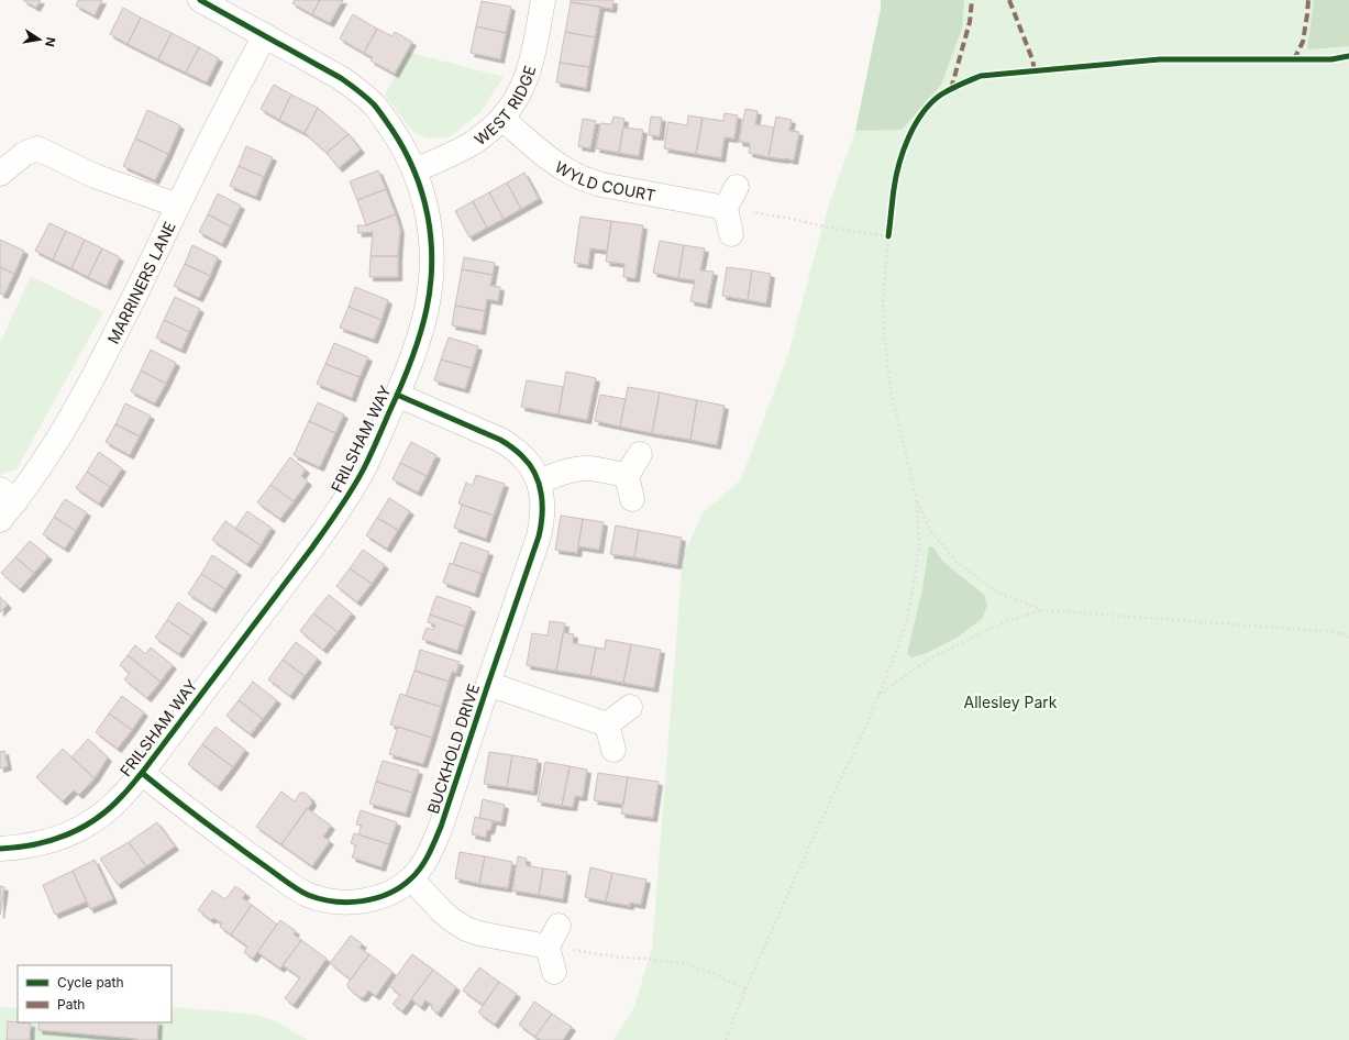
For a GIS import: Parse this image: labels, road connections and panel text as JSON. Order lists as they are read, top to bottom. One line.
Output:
{"streets":{"street":["WEST RIDGE","WYLD COURT","MARRINERS LANE","FRILSHAM WAY","BUCKHOLD DRIVE"]},"crossings":[["WEST RIDGE","WYLD COURT"],["WEST RIDGE","FRILSHAM WAY"],["MARRINERS LANE","FRILSHAM WAY"],["FRILSHAM WAY","BUCKHOLD DRIVE"]],"parks":["Allesley Park"],"legend":["Cycle path","Path"],"north":"right"}
